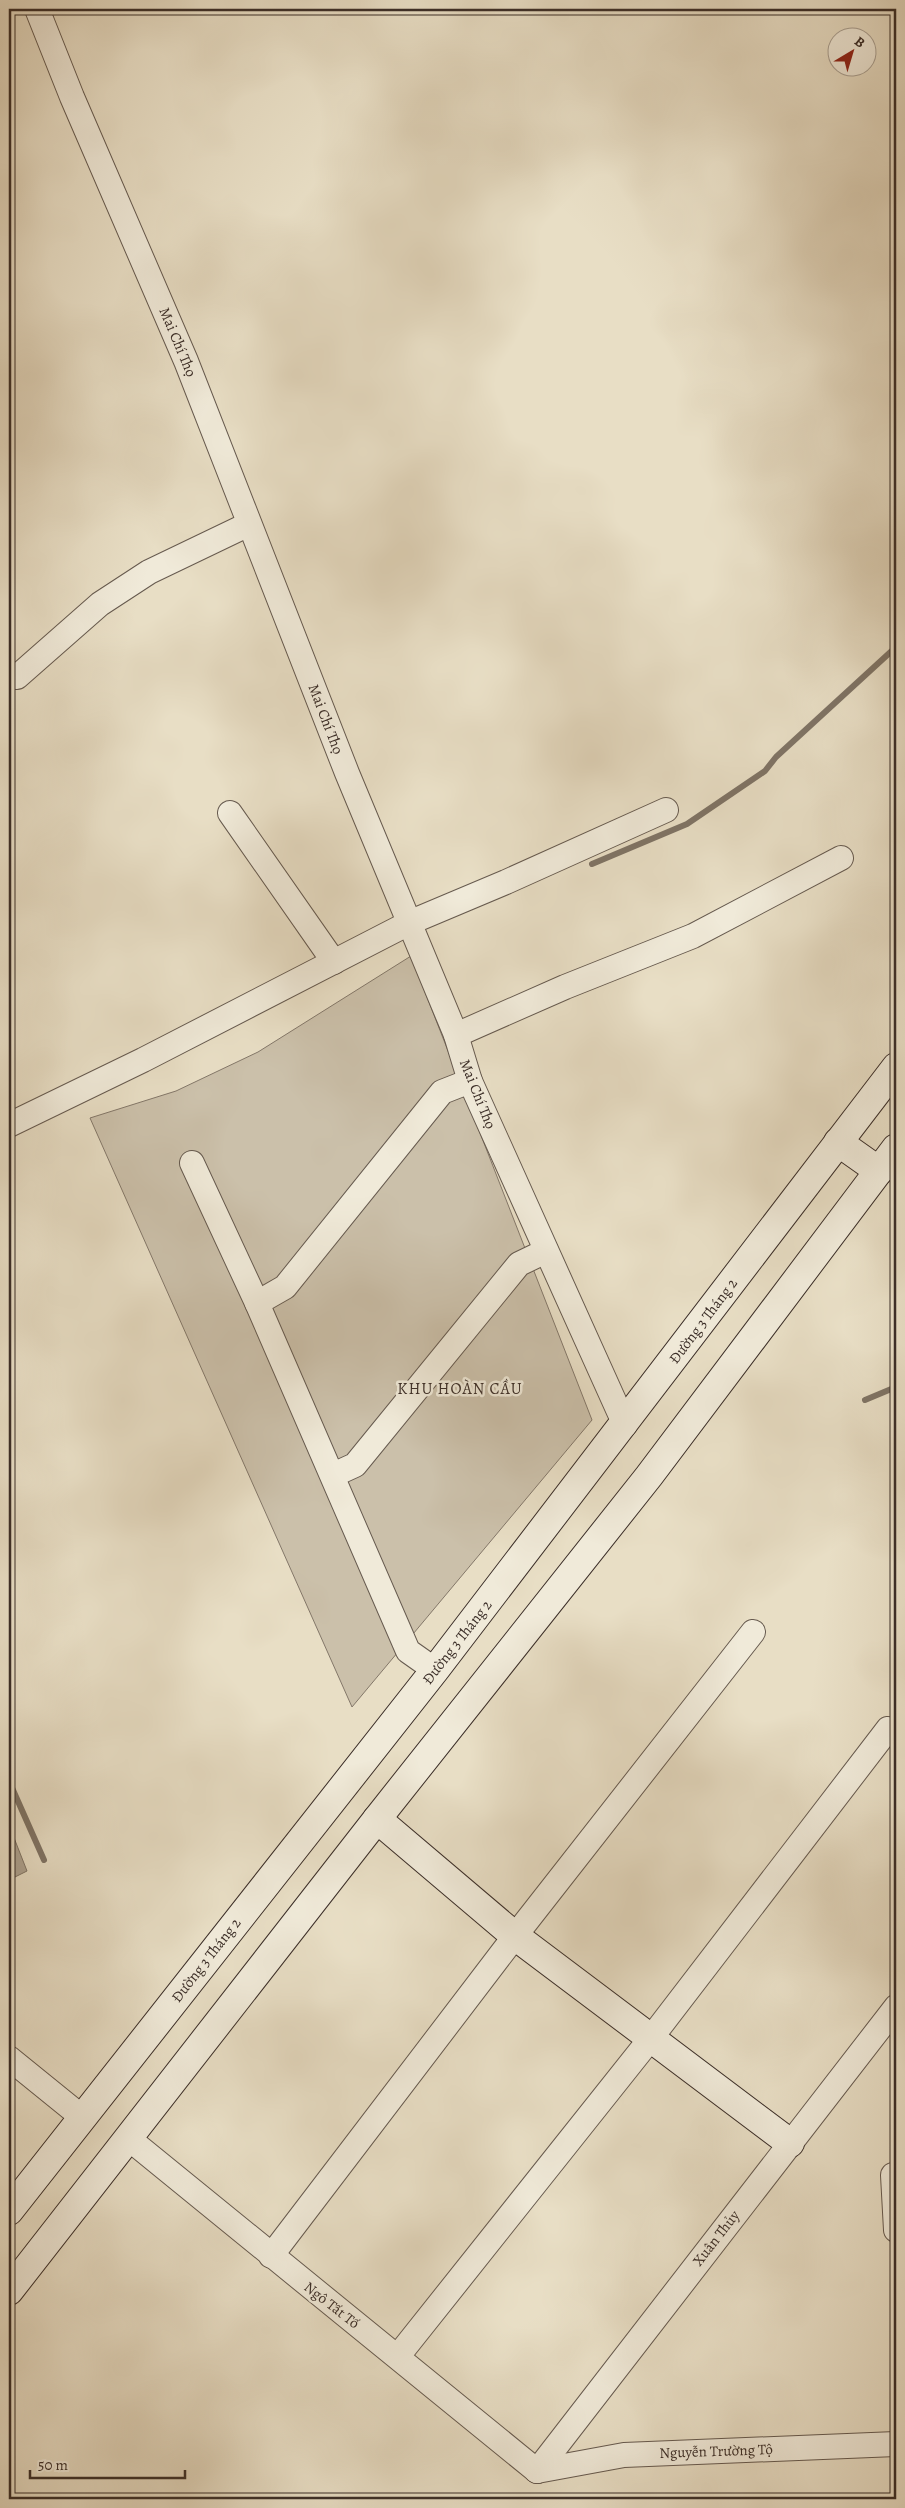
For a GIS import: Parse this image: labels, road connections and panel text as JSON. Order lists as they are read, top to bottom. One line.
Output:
{"streets":{"main road":["Đường 3 Tháng 2"],"street":["Mai Chí Thọ","Xuân Thủy","Ngô Tất Tố","Nguyễn Trường Tộ"]},"crossings":[["Mai Chí Thọ","Đường 3 Tháng 2"],["Xuân Thủy","Ngô Tất Tố"],["Xuân Thủy","Nguyễn Trường Tộ"],["Ngô Tất Tố","Nguyễn Trường Tộ"]],"districts":["KHU HOÀN CẦU"],"scale_bar":"50 m","north":"top right"}
